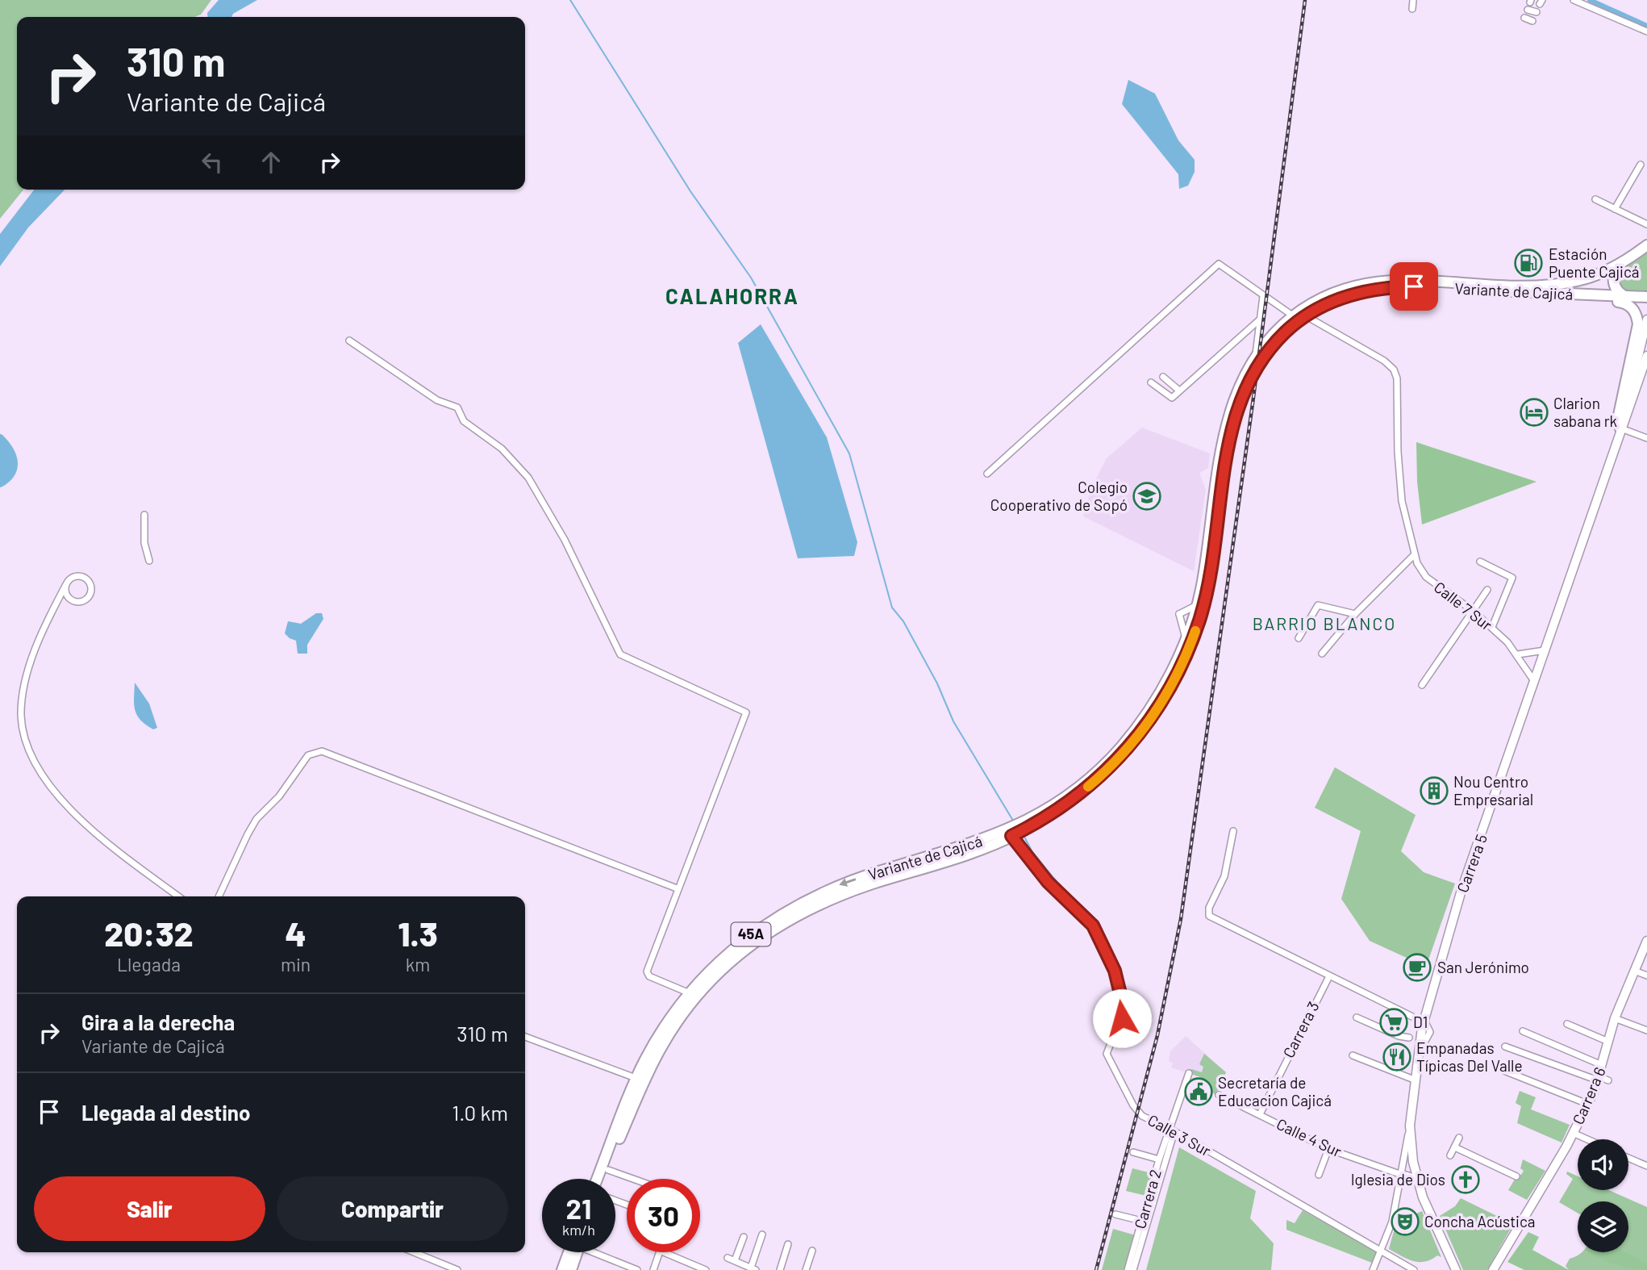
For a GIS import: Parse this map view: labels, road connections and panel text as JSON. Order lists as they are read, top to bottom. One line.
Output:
{"streets":{"highway":["Variante de Cajicá","45A"],"main road":["Carrera 5","Carrera 6"],"street":["Calle 7 Sur","Carrera 3","Calle 3 Sur","Calle 4 Sur","Carrera 2"]},"crossings":[["Variante de Cajicá","Calle 7 Sur"],["Variante de Cajicá","Calle 3 Sur"],["Calle 7 Sur","Carrera 5"],["Carrera 5","Calle 3 Sur"],["Carrera 5","Calle 4 Sur"],["Carrera 3","Calle 4 Sur"],["Calle 3 Sur","Carrera 2"]],"districts":["CALAHORRA","BARRIO BLANCO"],"places":{"fuel station":["Estación Puente Cajicá"],"hotel":["Clarion sabana rk"],"school or university":["Colegio Cooperativo de Sopó"],"building":["Nou Centro Empresarial"],"cafe":["San Jerónimo"],"supermarket":["D1"],"restaurant":["Empanadas Típicas Del Valle"],"public building":["Secretaría de Educacion Cajicá"],"church":["Iglesia de Dios"],"theatre":["Concha Acústica"]},"page":{"turn":["310 m","Variante de Cajicá"],"eta":["20:32","Llegada","4","min","1.3","km"],"list":[{"name":"Gira a la derecha","note":"Variante de Cajicá","value":"310 m"},{"name":"Llegada al destino","value":"1.0 km"}],"buttons":["Salir","Compartir"],"speed":"21 km/h","limit":"30"}}
